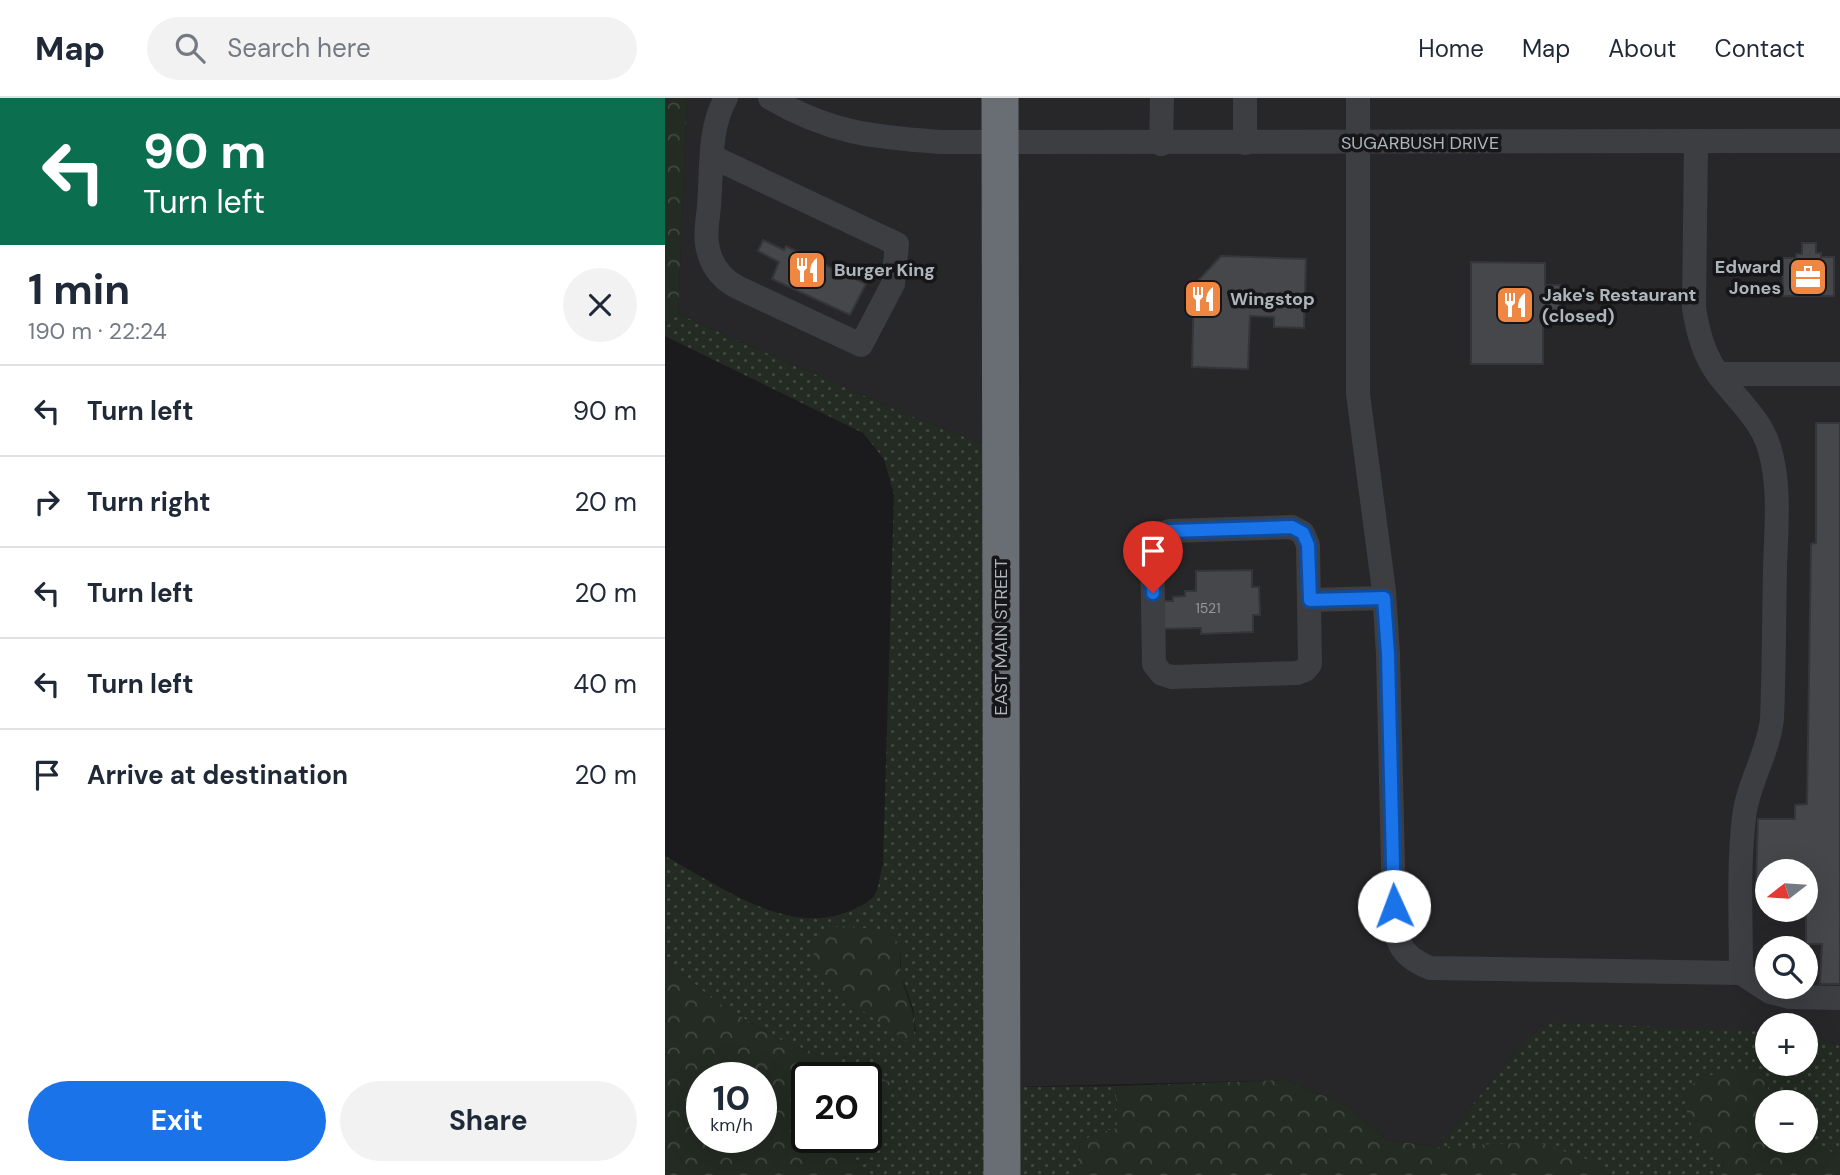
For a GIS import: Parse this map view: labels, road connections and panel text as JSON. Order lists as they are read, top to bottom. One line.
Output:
{"streets":{"highway":["EAST MAIN STREET"],"street":["SUGARBUSH DRIVE"]},"crossings":[["SUGARBUSH DRIVE","EAST MAIN STREET"]],"places":{"restaurant":["Burger King","Wingstop","Jake's Restaurant (closed)"],"office":["Edward Jones"]},"house_numbers":["1521"],"north":"left","page":{"header":"Map","search":"Search here","nav":["Home","Map","About","Contact"],"turn":["90 m","Turn left"],"heading":["1 min","190 m · 22:24"],"list":[{"name":"Turn left","value":"90 m"},{"name":"Turn right","value":"20 m"},{"name":"Turn left","value":"20 m"},{"name":"Turn left","value":"40 m"},{"name":"Arrive at destination","value":"20 m"}],"map_buttons":["+","−"],"speed":"10 km/h","limit":"20","buttons":["Exit","Share"]}}
